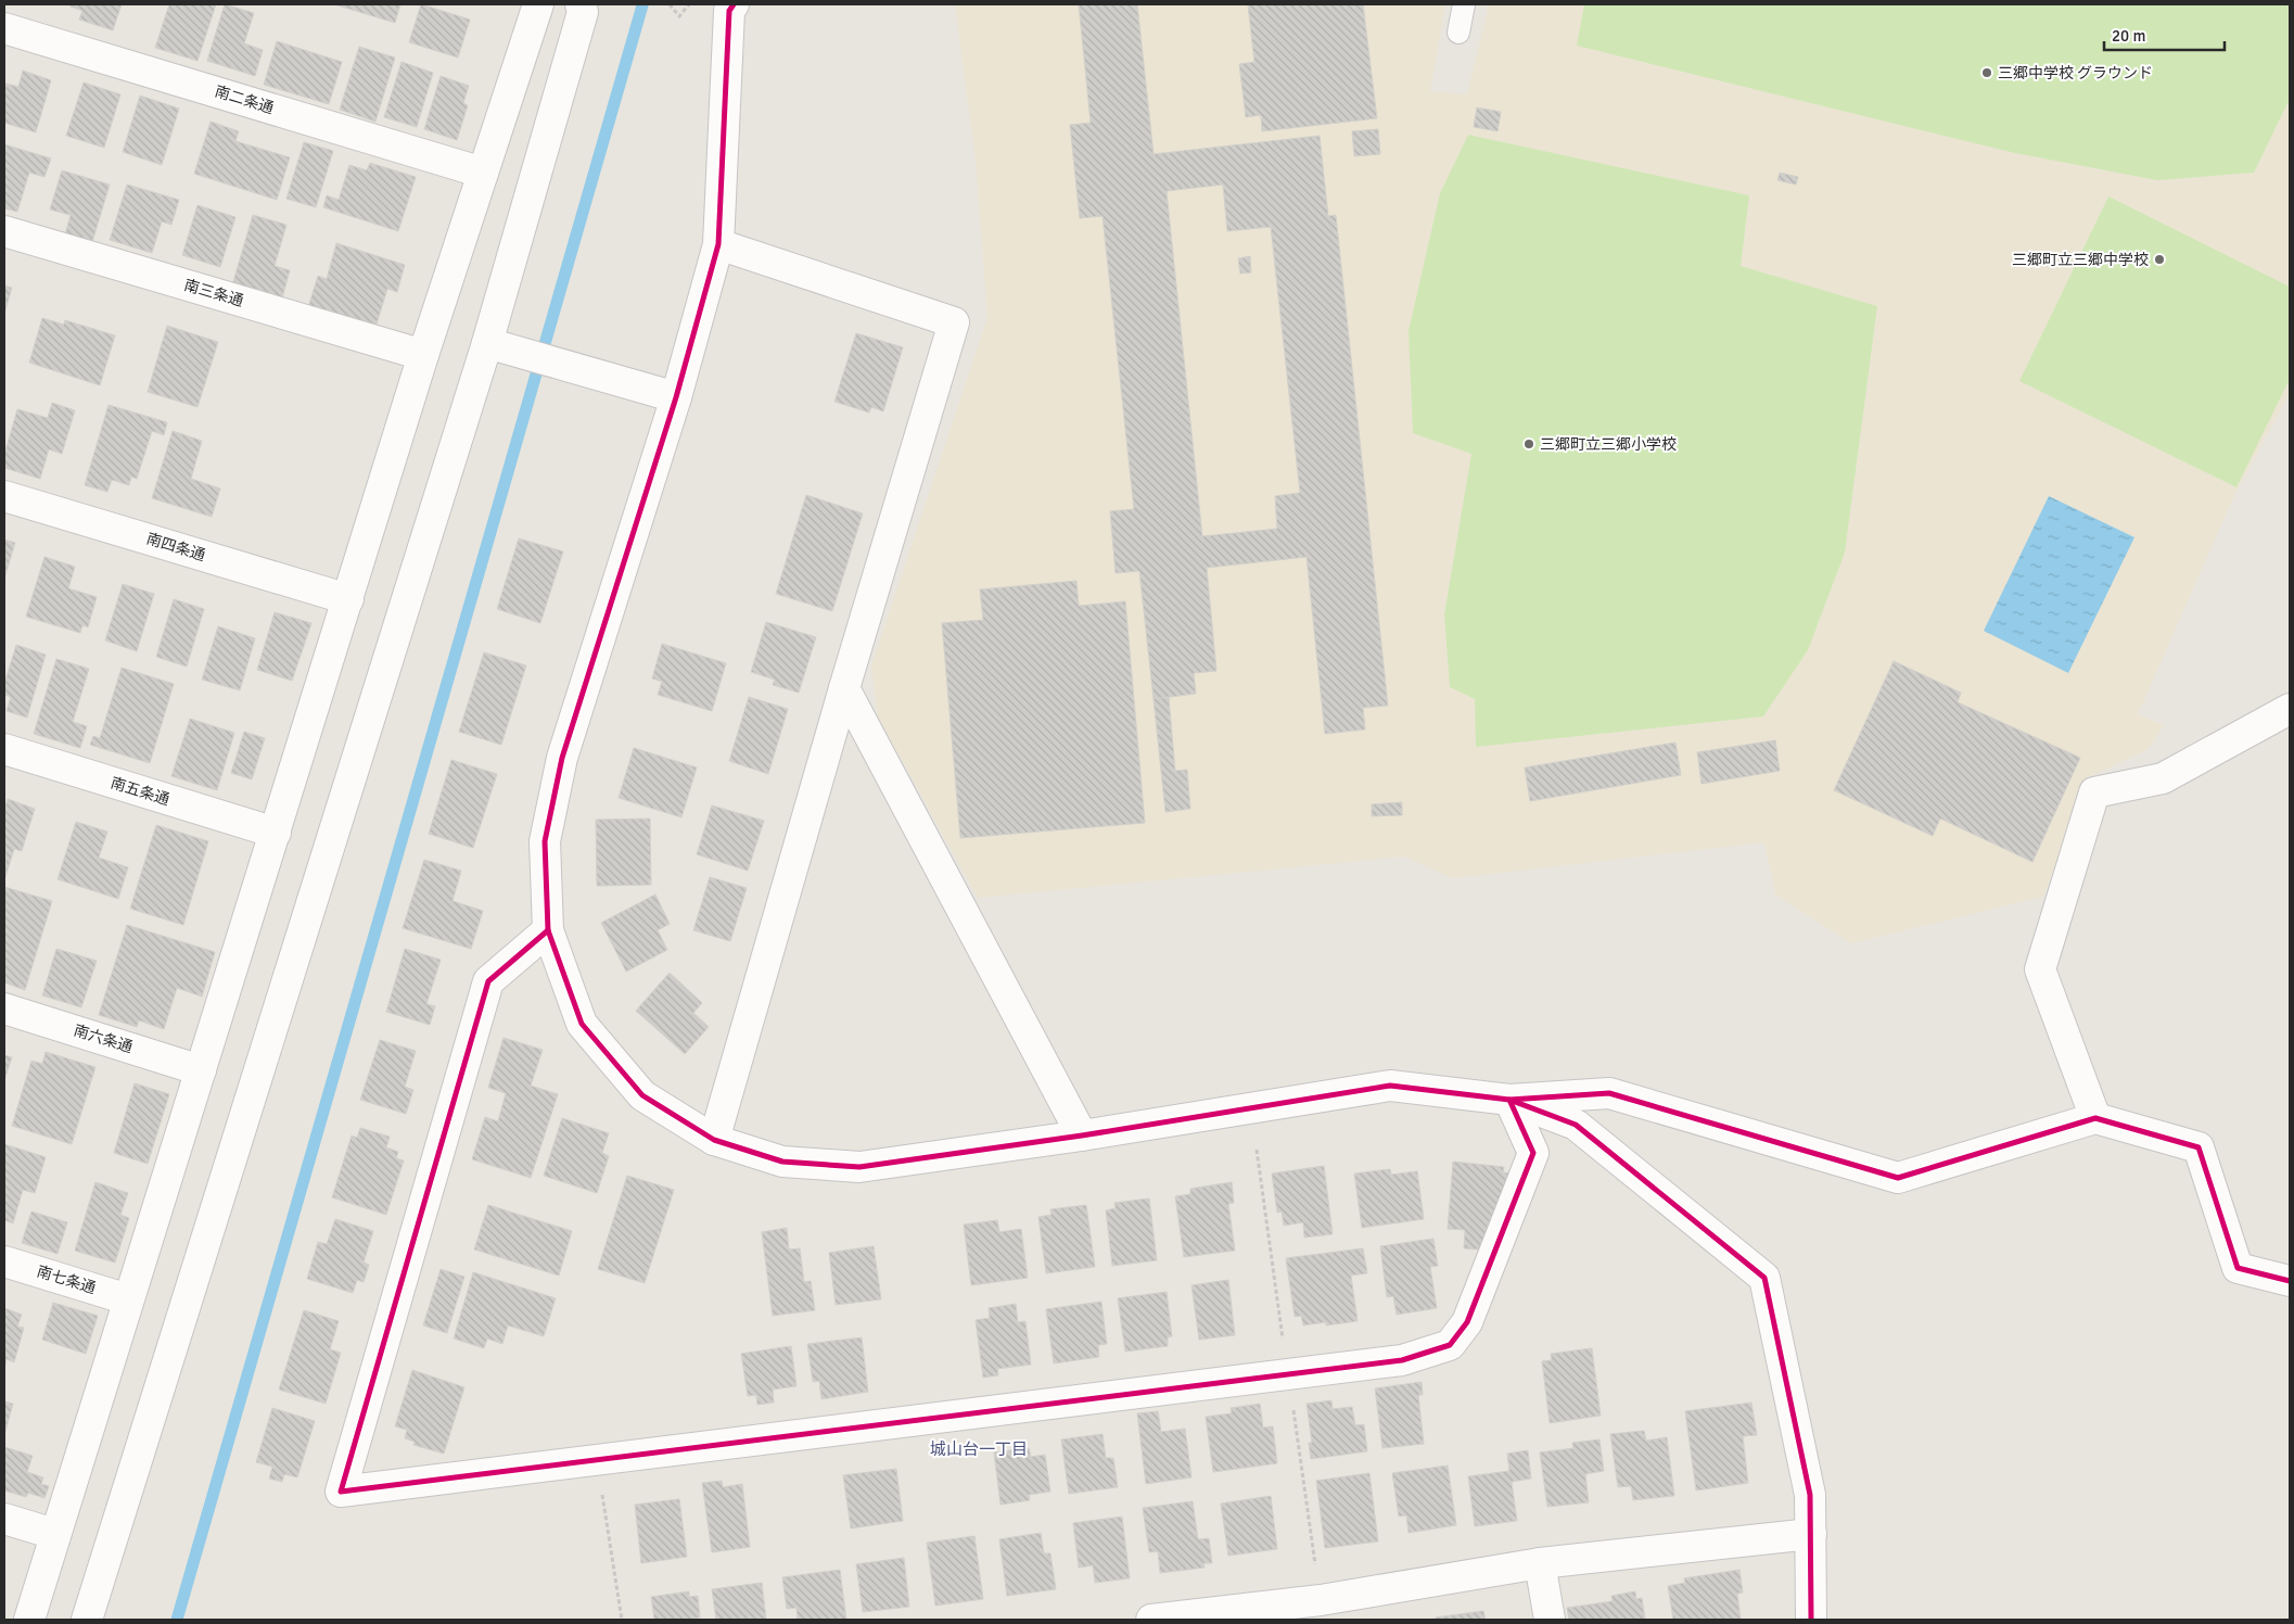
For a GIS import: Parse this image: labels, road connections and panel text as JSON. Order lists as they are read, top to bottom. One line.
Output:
{"streets":{"street":["南二条通","南三条通","南四条通","南五条通","南六条通","南七条通"]},"districts":["城山台一丁目"],"places":["三郷中学校 グラウンド","三郷町立三郷中学校","三郷町立三郷小学校"],"scale_bar":"20 m"}
